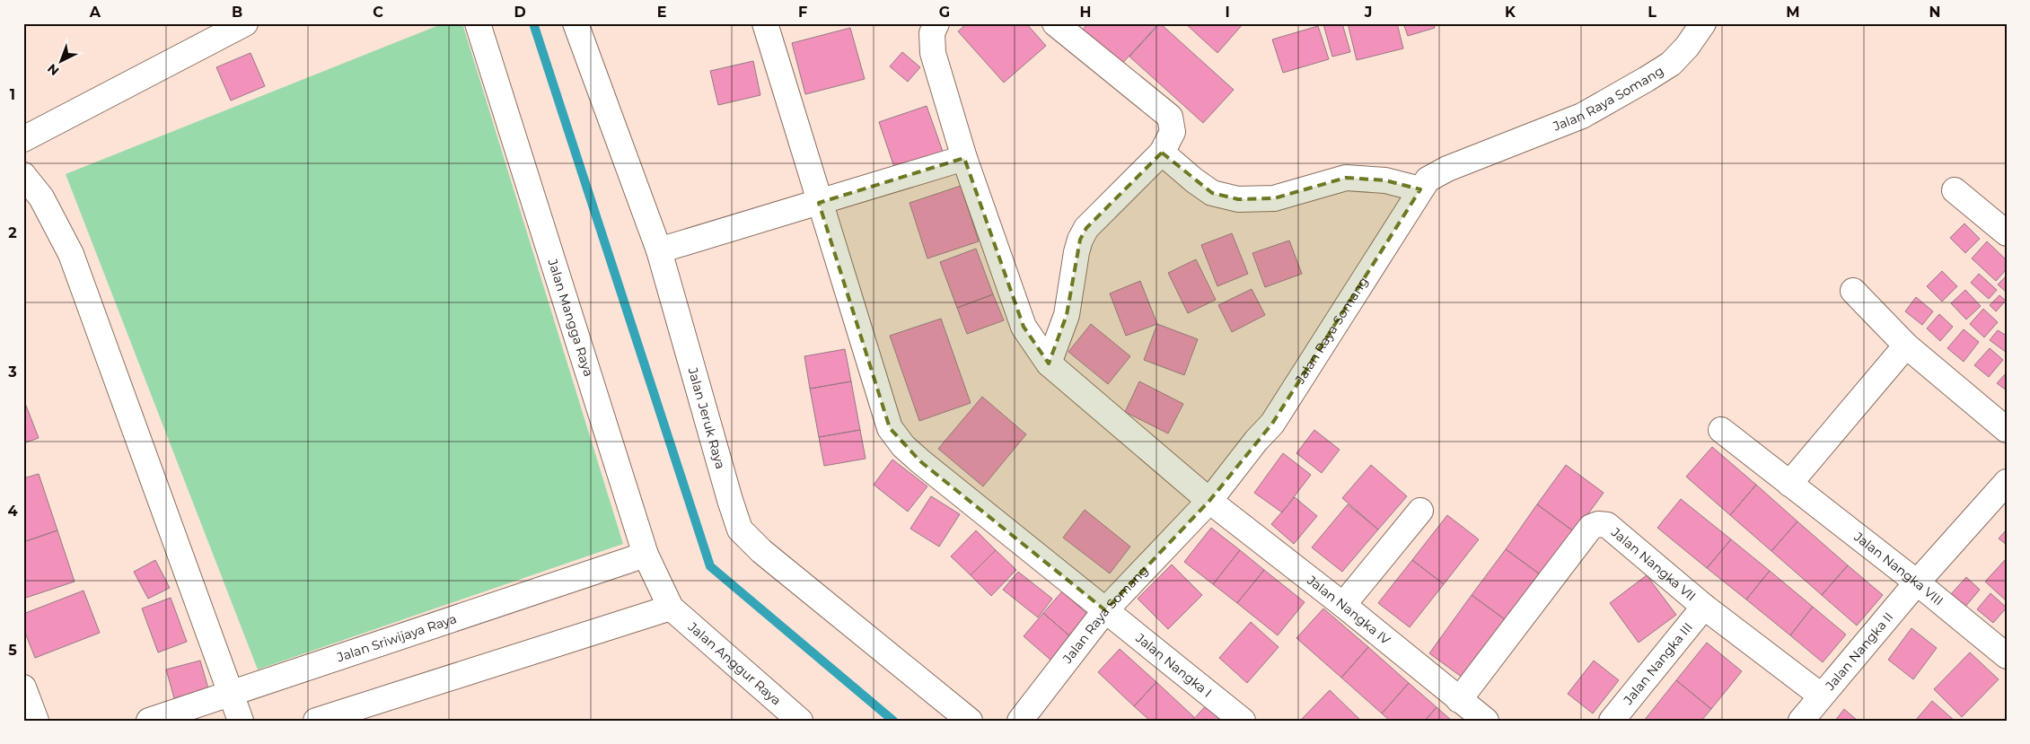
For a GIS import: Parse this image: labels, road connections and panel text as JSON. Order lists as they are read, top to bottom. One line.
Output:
{"streets":{"street":["Jalan Raya Somang","Jalan Mangga Raya","Jalan Jeruk Raya","Jalan Nangka VII","Jalan Nangka VIII","Jalan Nangka IV","Jalan Sriwijaya Raya","Jalan Nangka II","Jalan Nangka III","Jalan Anggur Raya","Jalan Nangka I"]},"crossings":[["Jalan Raya Somang","Jalan Nangka IV"],["Jalan Raya Somang","Jalan Nangka I"],["Jalan Mangga Raya","Jalan Sriwijaya Raya"],["Jalan Mangga Raya","Jalan Anggur Raya"],["Jalan Nangka VII","Jalan Nangka IV"],["Jalan Nangka VII","Jalan Nangka II"],["Jalan Nangka VII","Jalan Nangka III"],["Jalan Nangka VIII","Jalan Nangka II"]],"north":"bottom left","grid":{"columns":["A","B","C","D","E","F","G","H","I","J","K","L","M","N"],"rows":["1","2","3","4","5"]}}
